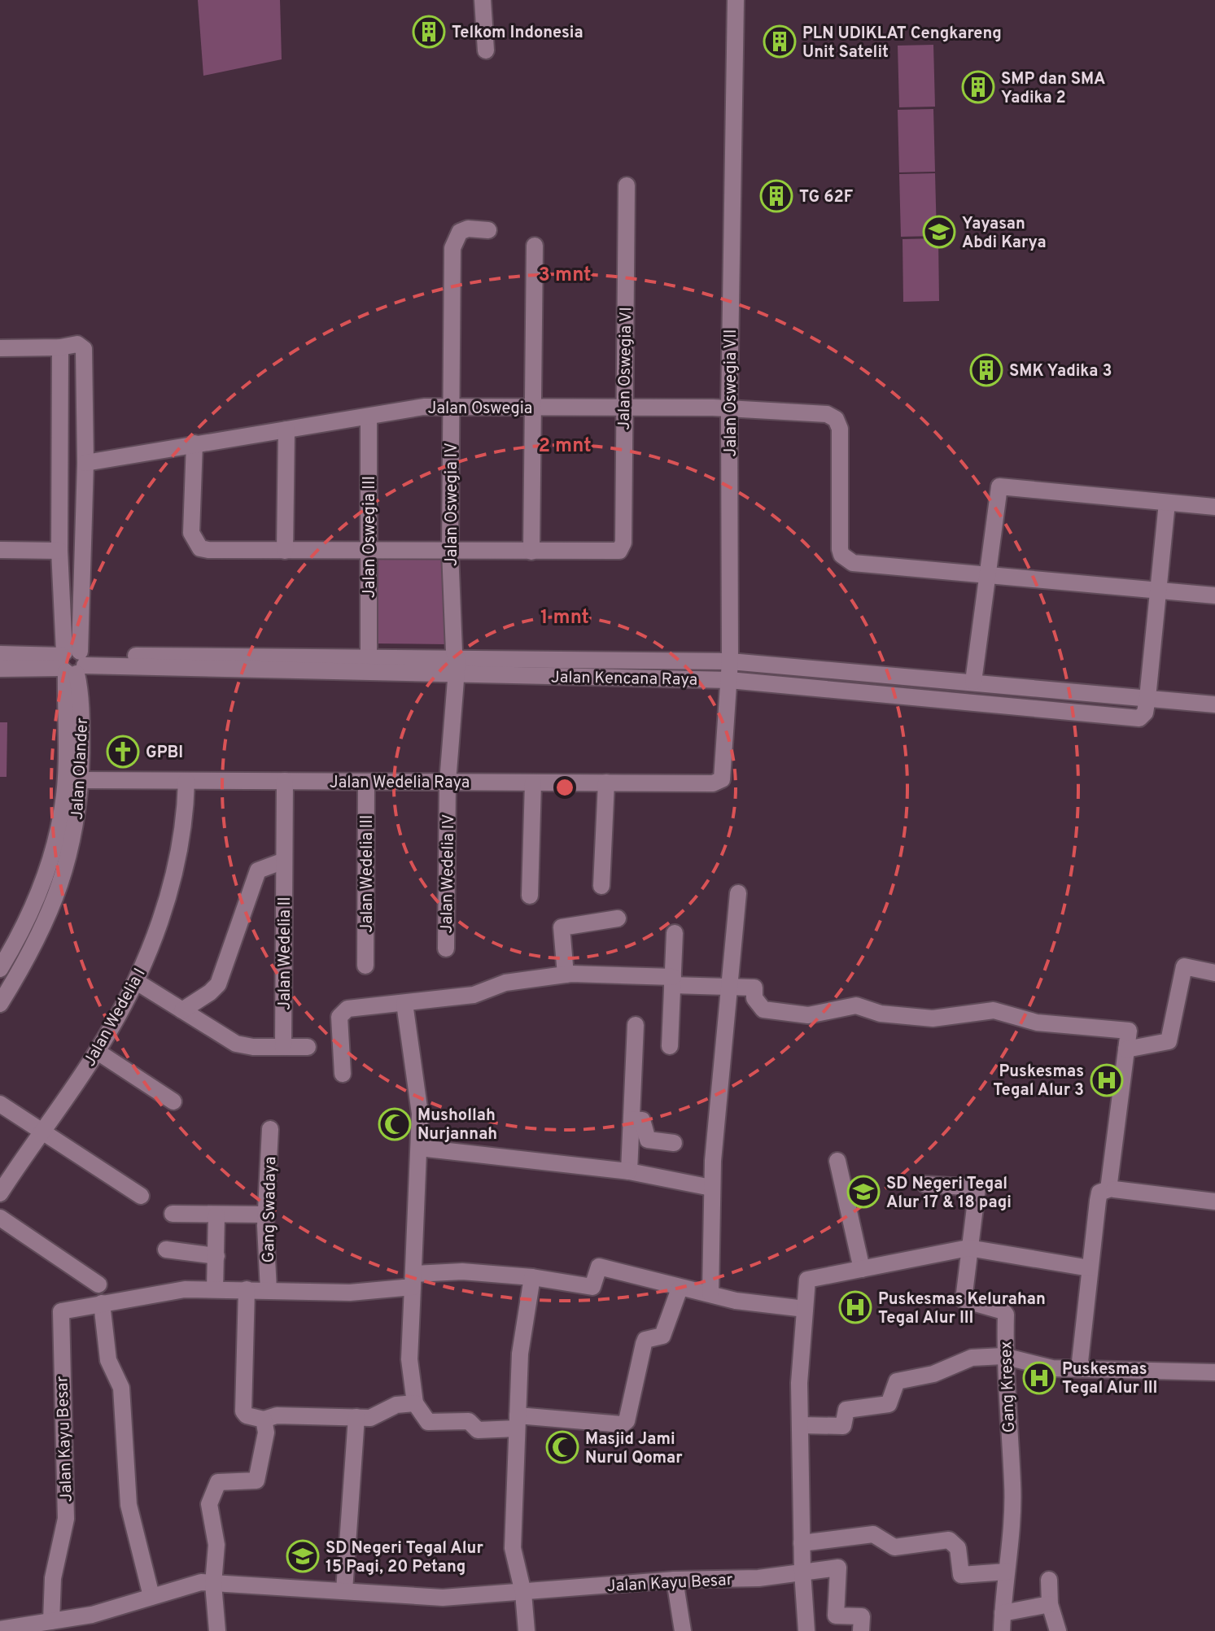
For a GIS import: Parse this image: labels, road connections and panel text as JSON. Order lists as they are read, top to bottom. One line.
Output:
{"streets":{"street":["Jalan Oswegia VI","Jalan Oswegia VII","Jalan Oswegia","Jalan Oswegia IV","Jalan Oswegia III","Jalan Kencana Raya","Jalan Olander","Jalan Wedelia Raya","Jalan Wedelia III","Jalan Wedelia IV","Jalan Wedelia II","Jalan Wedelia I","Gang Swadaya","Gang Kresex","Jalan Kayu Besar"]},"crossings":[["Jalan Oswegia VI","Jalan Oswegia"],["Jalan Oswegia VII","Jalan Oswegia"],["Jalan Oswegia VII","Jalan Kencana Raya"],["Jalan Oswegia VII","Jalan Wedelia Raya"],["Jalan Oswegia","Jalan Oswegia IV"],["Jalan Oswegia","Jalan Oswegia III"],["Jalan Oswegia","Jalan Olander"],["Jalan Oswegia IV","Jalan Kencana Raya"],["Jalan Oswegia IV","Jalan Wedelia IV"],["Jalan Oswegia III","Jalan Kencana Raya"],["Jalan Kencana Raya","Jalan Olander"],["Jalan Kencana Raya","Jalan Wedelia IV"],["Jalan Olander","Jalan Wedelia Raya"],["Jalan Wedelia Raya","Jalan Wedelia III"],["Jalan Wedelia Raya","Jalan Wedelia IV"],["Jalan Wedelia Raya","Jalan Wedelia II"],["Jalan Wedelia Raya","Jalan Wedelia I"]],"places":{"building":["Telkom Indonesia","PLN UDIKLAT Cengkareng Unit Satelit","SMP dan SMA Yadika 2","TG 62F","SMK Yadika 3"],"school or university":["Yayasan Abdi Karya","SD Negeri Tegal Alur 17 & 18 pagi","SD Negeri Tegal Alur 15 Pagi, 20 Petang"],"church":["GPBI"],"hospital":["Puskesmas Tegal Alur 3","Puskesmas Kelurahan Tegal Alur III","Puskesmas Tegal Alur III"],"mosque":["Mushollah Nurjannah","Masjid Jami Nurul Qomar"]},"rings":["3 mnt","2 mnt","1 mnt"]}
